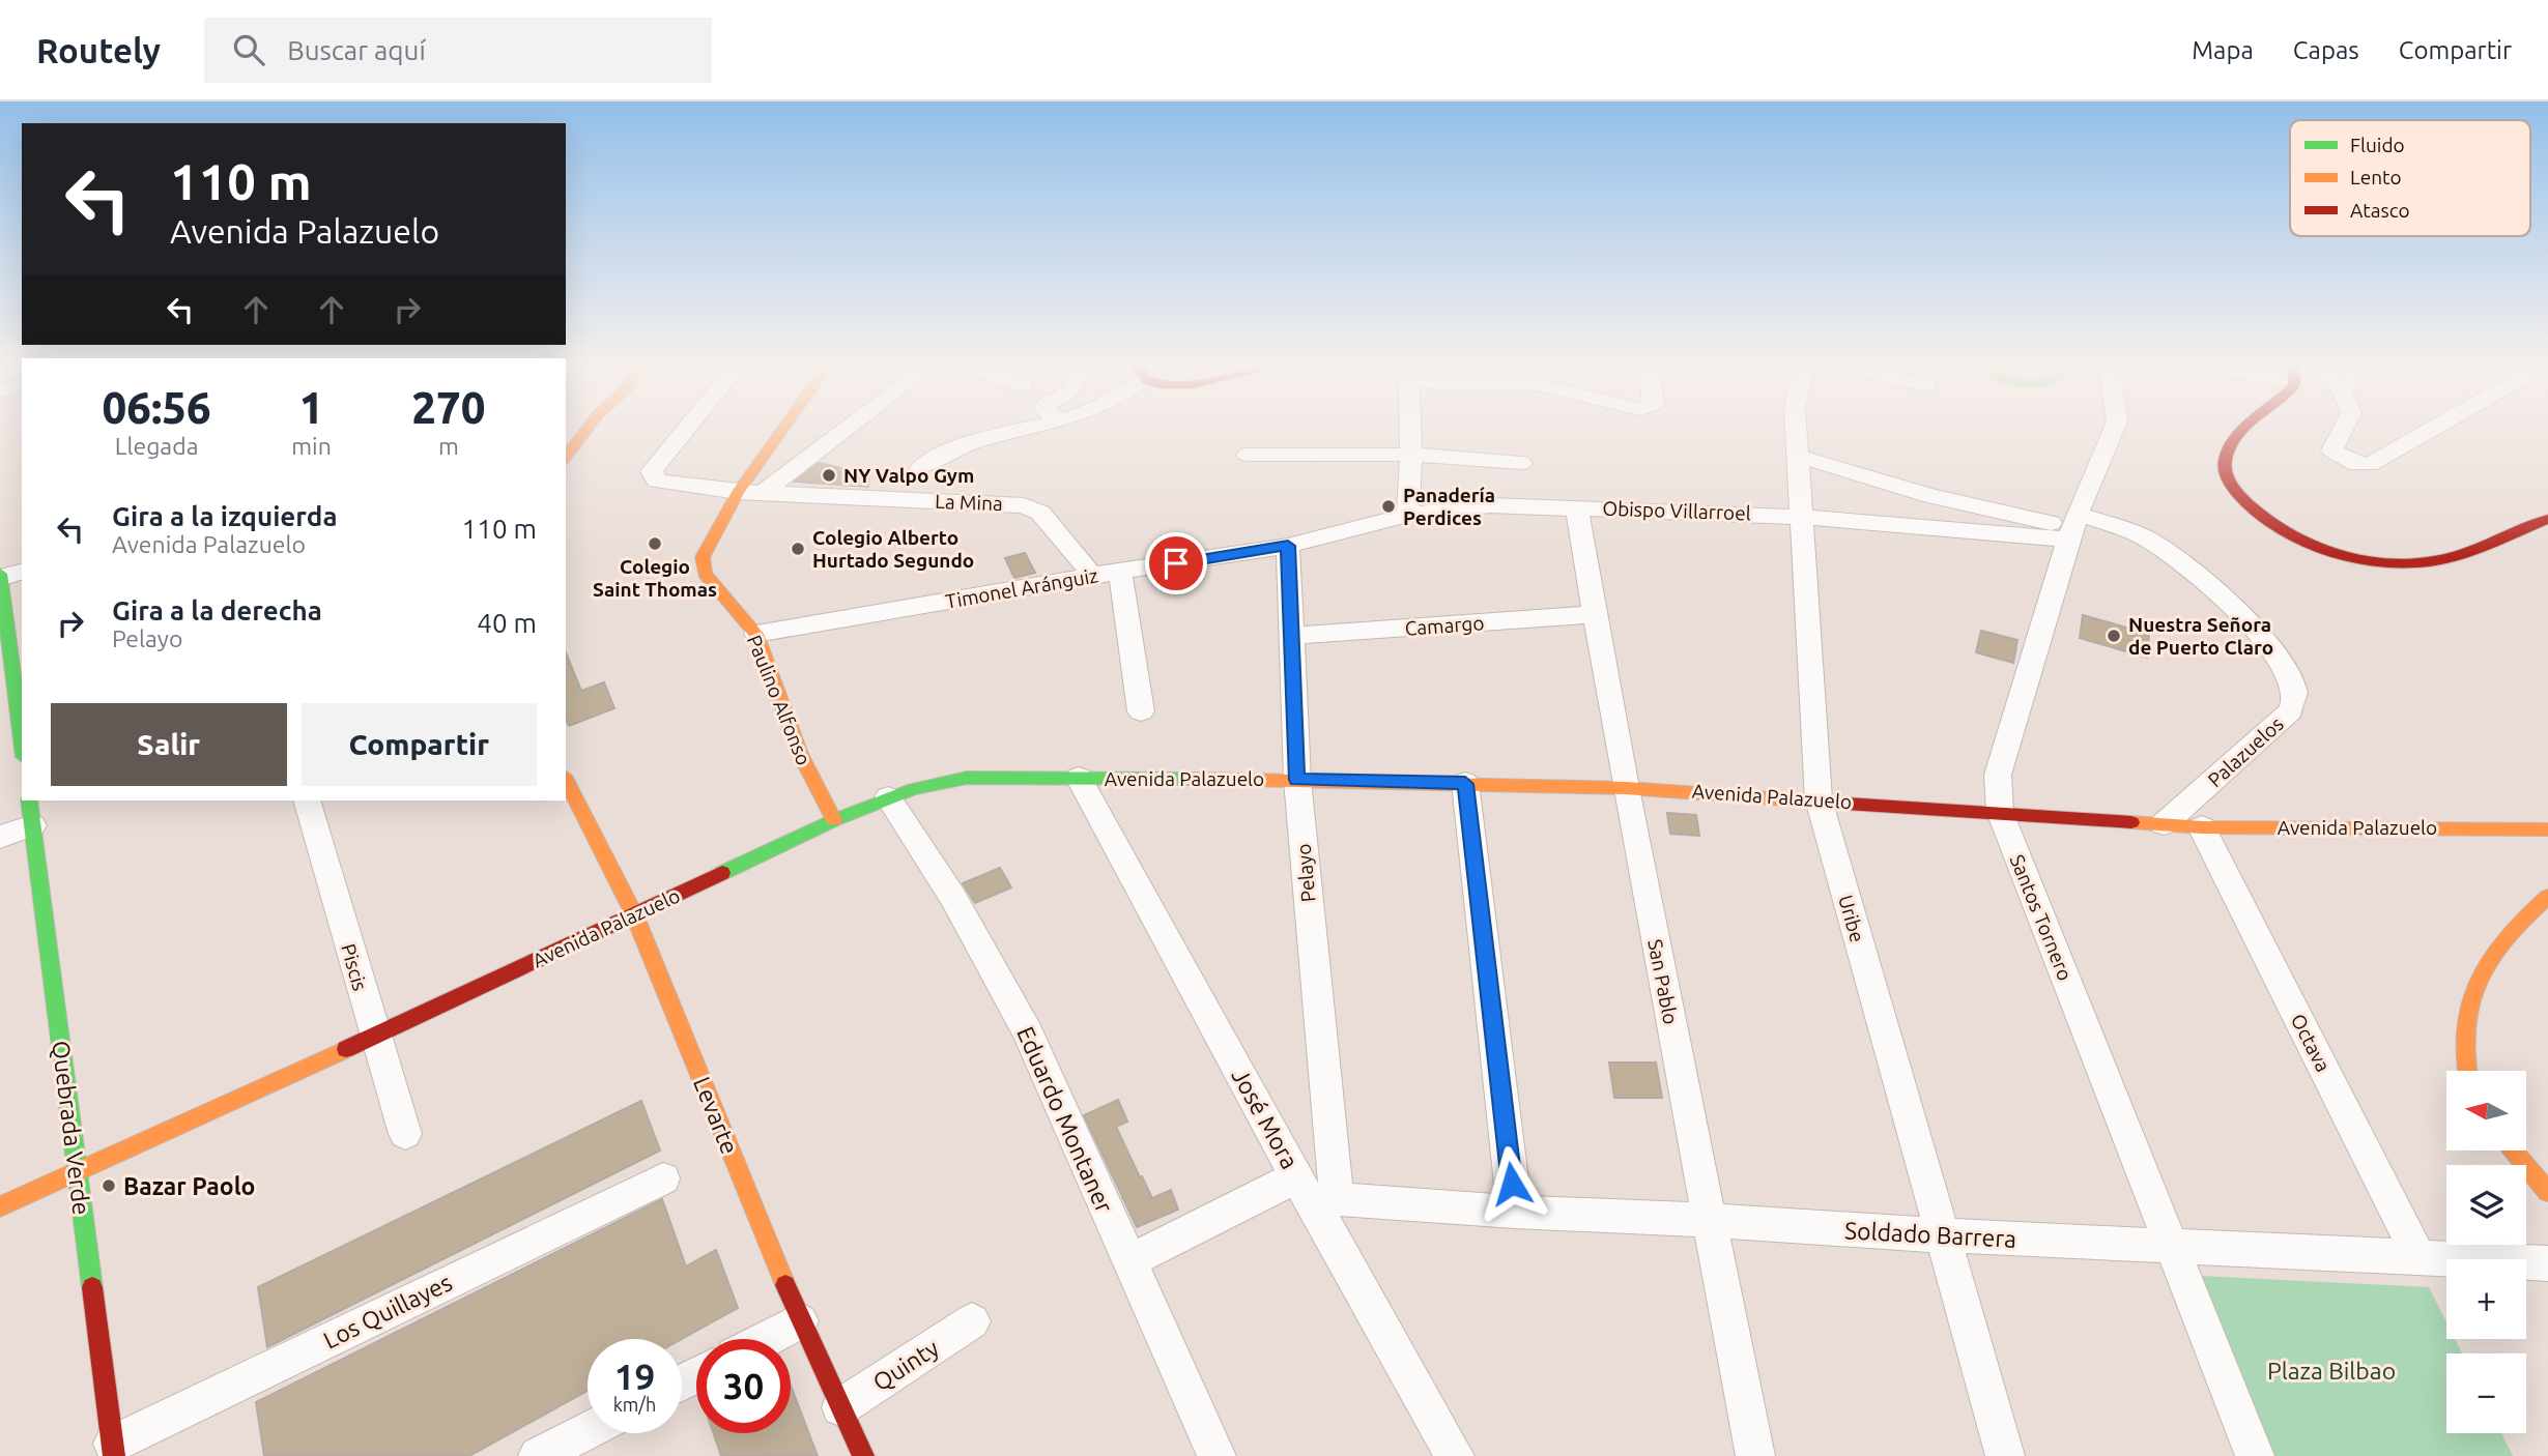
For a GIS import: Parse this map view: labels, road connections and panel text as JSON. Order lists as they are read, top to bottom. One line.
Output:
{"streets":{"street":["La Mina","Obispo Villarroel","Timonel Aránguiz","Camargo","Paulino Alfonso","Palazuelos","Avenida Palazuelo","Pelayo","Santos Tornero","Uribe","Piscis","San Pablo","Octava","Levarte","José Mora","Eduardo Montaner","Quebrada Verde","Soldado Barrera","Los Quillayes","Quinty"]},"crossings":[["La Mina","Paulino Alfonso"],["Obispo Villarroel","Timonel Aránguiz"],["Obispo Villarroel","Palazuelos"],["Obispo Villarroel","Pelayo"],["Obispo Villarroel","Santos Tornero"],["Obispo Villarroel","Uribe"],["Obispo Villarroel","San Pablo"],["Timonel Aránguiz","Paulino Alfonso"],["Timonel Aránguiz","Pelayo"],["Camargo","Pelayo"],["Camargo","San Pablo"],["Paulino Alfonso","Avenida Palazuelo"],["Palazuelos","Avenida Palazuelo"],["Palazuelos","Santos Tornero"],["Palazuelos","Uribe"],["Avenida Palazuelo","Pelayo"],["Avenida Palazuelo","Santos Tornero"],["Avenida Palazuelo","Uribe"],["Avenida Palazuelo","Piscis"],["Avenida Palazuelo","San Pablo"],["Avenida Palazuelo","Octava"],["Avenida Palazuelo","Levarte"],["Avenida Palazuelo","José Mora"],["Avenida Palazuelo","Eduardo Montaner"],["Avenida Palazuelo","Quebrada Verde"],["Pelayo","José Mora"],["Pelayo","Soldado Barrera"],["Santos Tornero","Soldado Barrera"],["Uribe","Soldado Barrera"],["San Pablo","Soldado Barrera"],["Octava","Soldado Barrera"],["Levarte","Quinty"],["José Mora","Soldado Barrera"],["Quebrada Verde","Los Quillayes"]],"parks":["Plaza Bilbao"],"places":["NY Valpo Gym","Panadería Perdices","Colegio Saint Thomas","Colegio Alberto Hurtado Segundo","Nuestra Señora de Puerto Claro","Bazar Paolo"],"legend":["Fluido","Lento","Atasco"],"north":"left","page":{"header":"Routely","search":"Buscar aquí","nav":["Mapa","Capas","Compartir"],"turn":["110 m","Avenida Palazuelo"],"eta":["06:56","Llegada","1","min","270","m"],"list":[{"name":"Gira a la izquierda","note":"Avenida Palazuelo","value":"110 m"},{"name":"Gira a la derecha","note":"Pelayo","value":"40 m"}],"buttons":["Salir","Compartir"],"map_buttons":["+","−"],"speed":"19 km/h","limit":"30"}}
